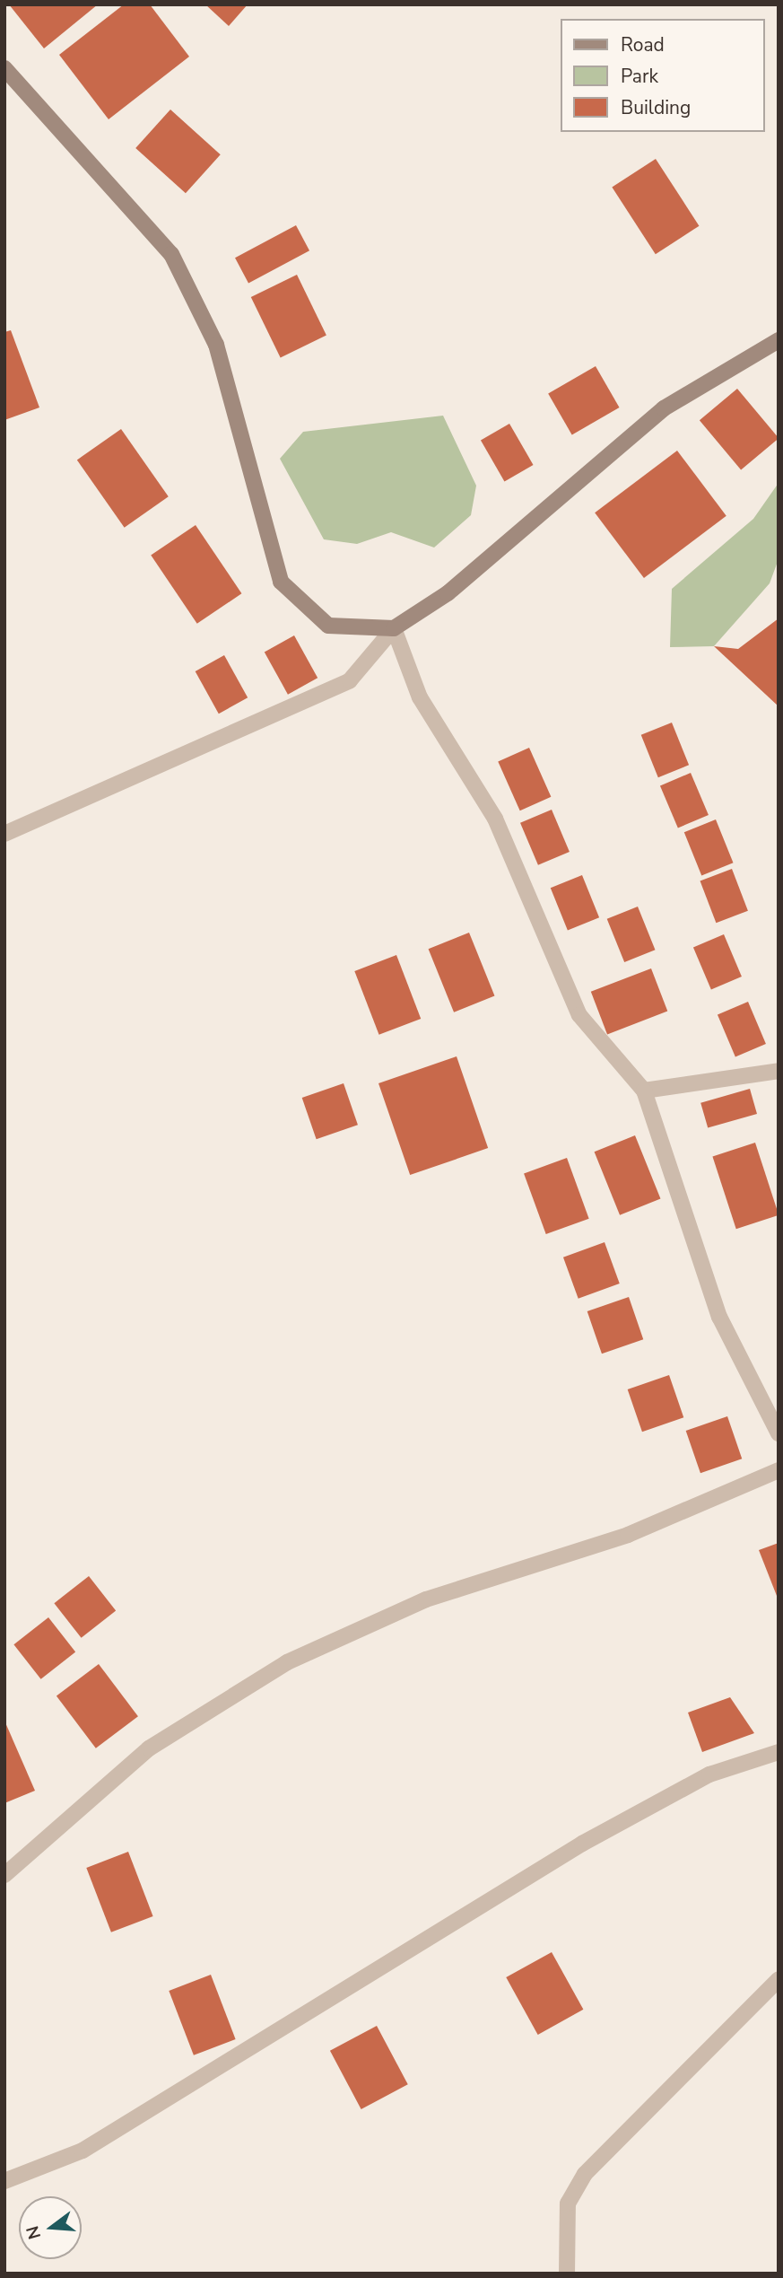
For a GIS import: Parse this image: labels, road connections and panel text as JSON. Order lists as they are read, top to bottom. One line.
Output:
{"legend":["Road","Park","Building"],"north":"left"}
